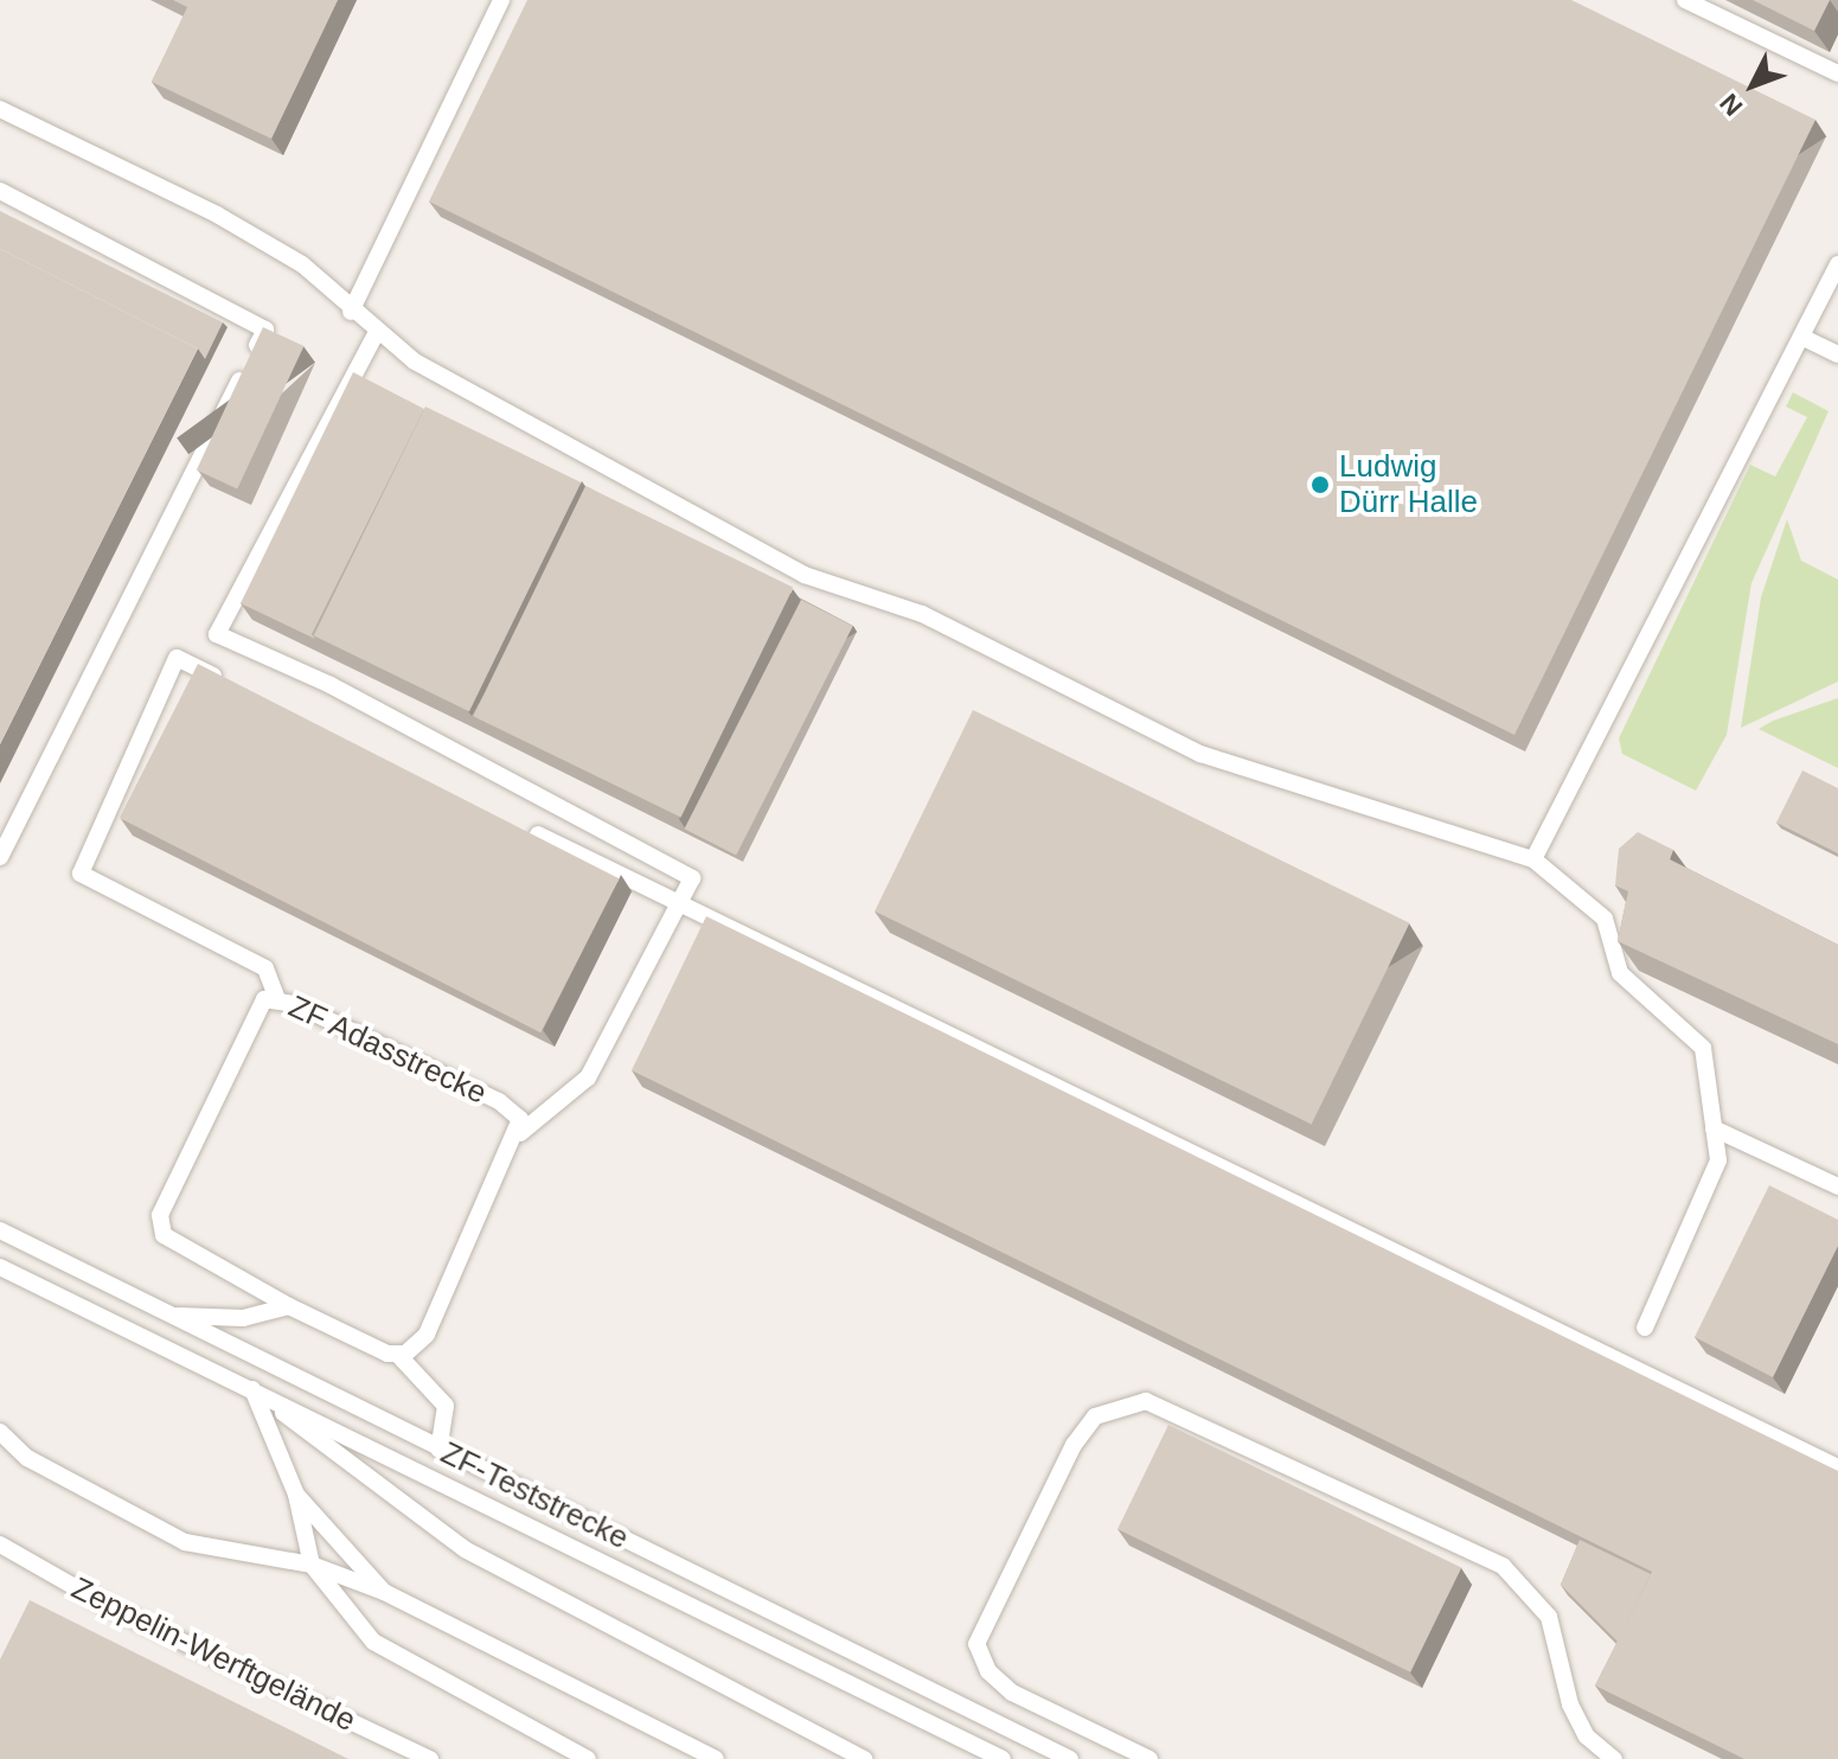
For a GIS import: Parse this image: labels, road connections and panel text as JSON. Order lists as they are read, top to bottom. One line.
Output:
{"streets":{"lane":["ZF Adasstrecke","ZF-Teststrecke","Zeppelin-Werftgelände"]},"places":["Ludwig Dürr Halle"],"north":"bottom left"}
